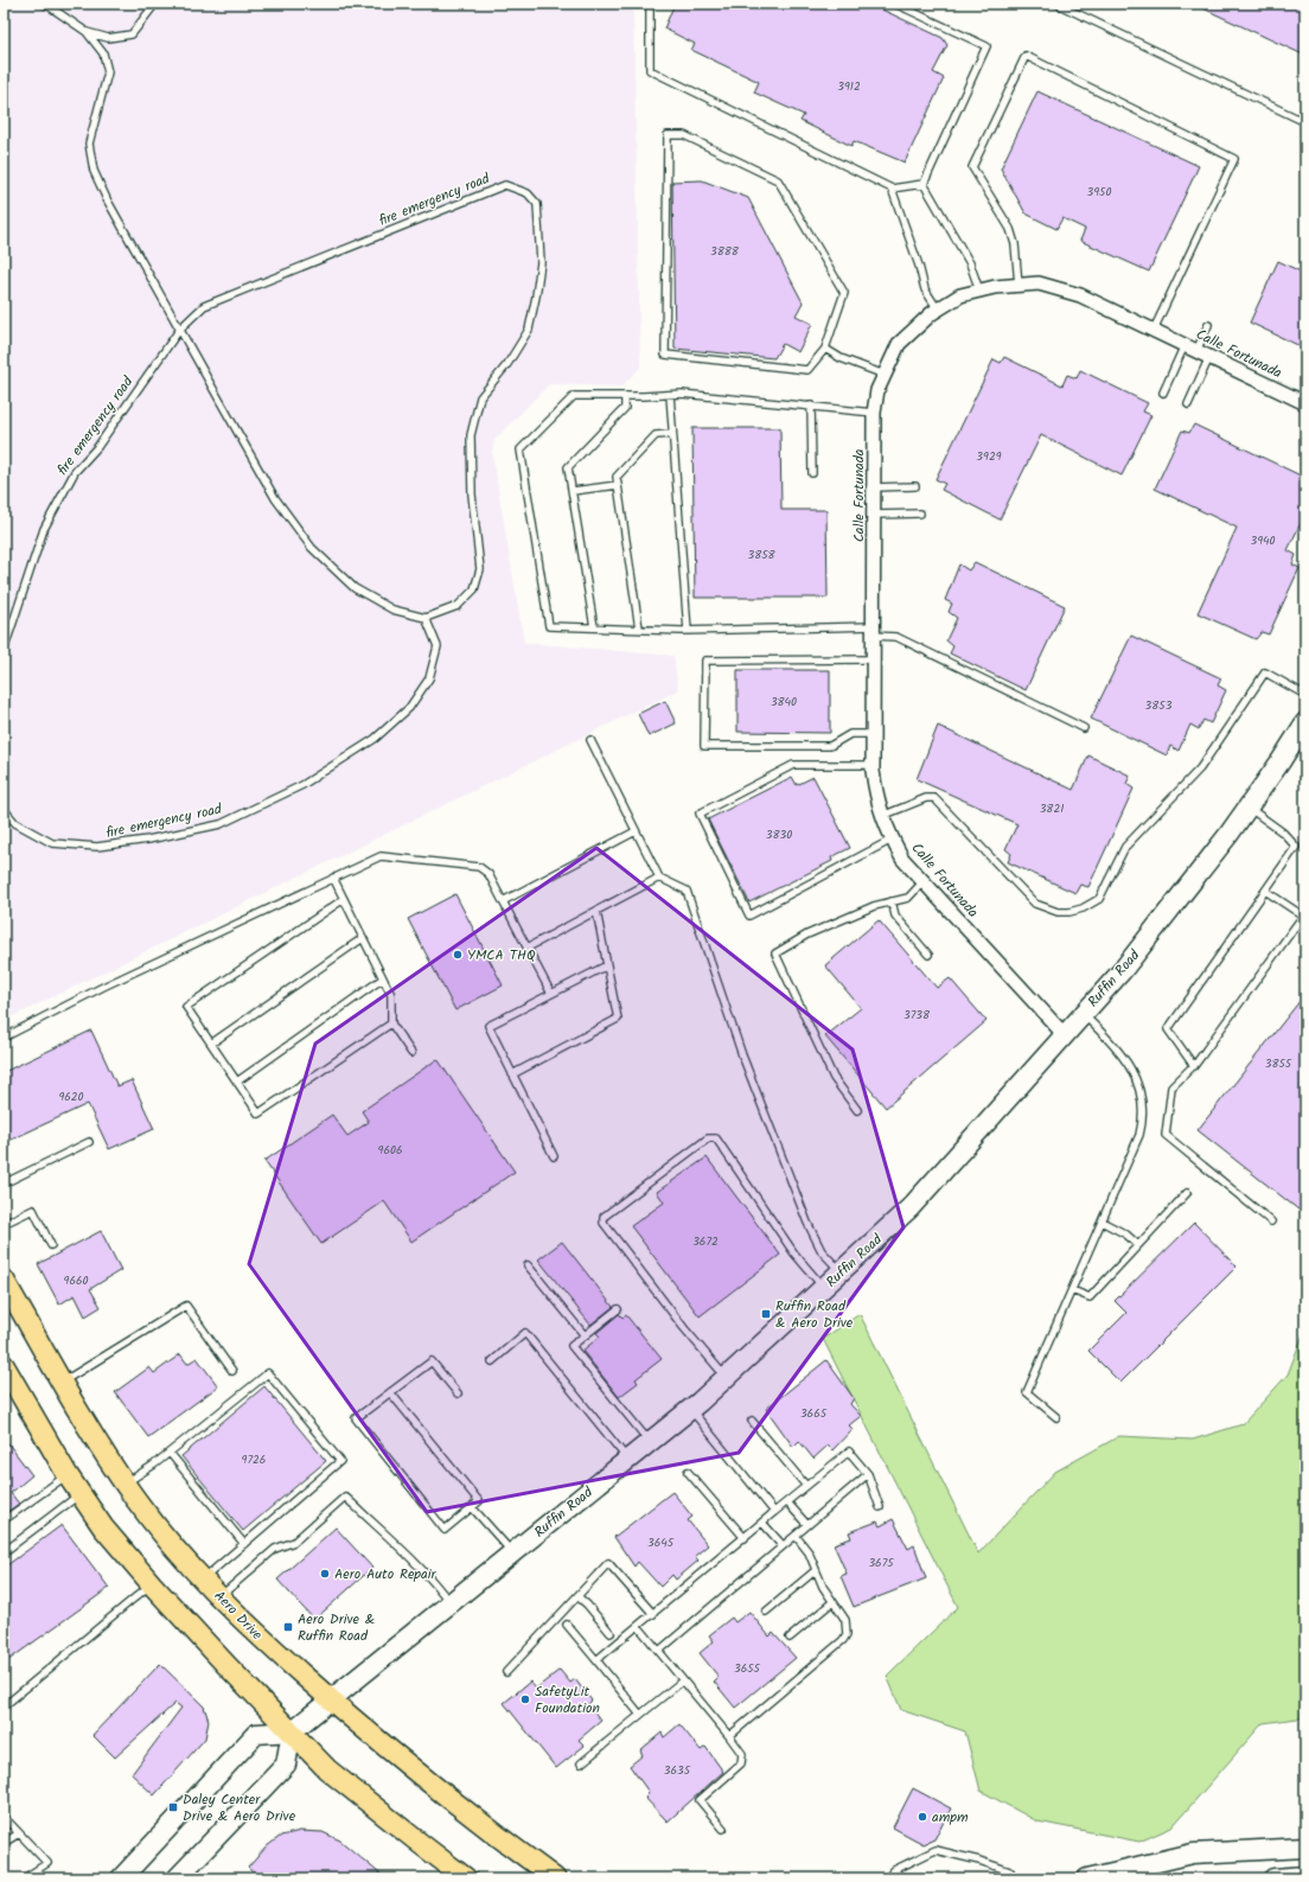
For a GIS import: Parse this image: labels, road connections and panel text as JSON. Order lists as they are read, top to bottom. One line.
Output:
{"streets":{"main road":["Ruffin Road","Aero Drive"],"street":["Calle Fortunada"],"lane":["fire emergency road"]},"crossings":[["Calle Fortunada","Ruffin Road"],["Ruffin Road","Aero Drive"]],"places":{"other":["YMCA THQ","Aero Auto Repair","SafetyLit Foundation","ampm"],"transit":["Ruffin Road & Aero Drive","Aero Drive & Ruffin Road","Daley Center Drive & Aero Drive"]},"house_numbers":["3912","3950","3888","3929","3940","3858","3840","3853","3821","3830","3738","3855","9620","9606","3672","9660","3665","9726","3645","3675","3655","3635"]}
